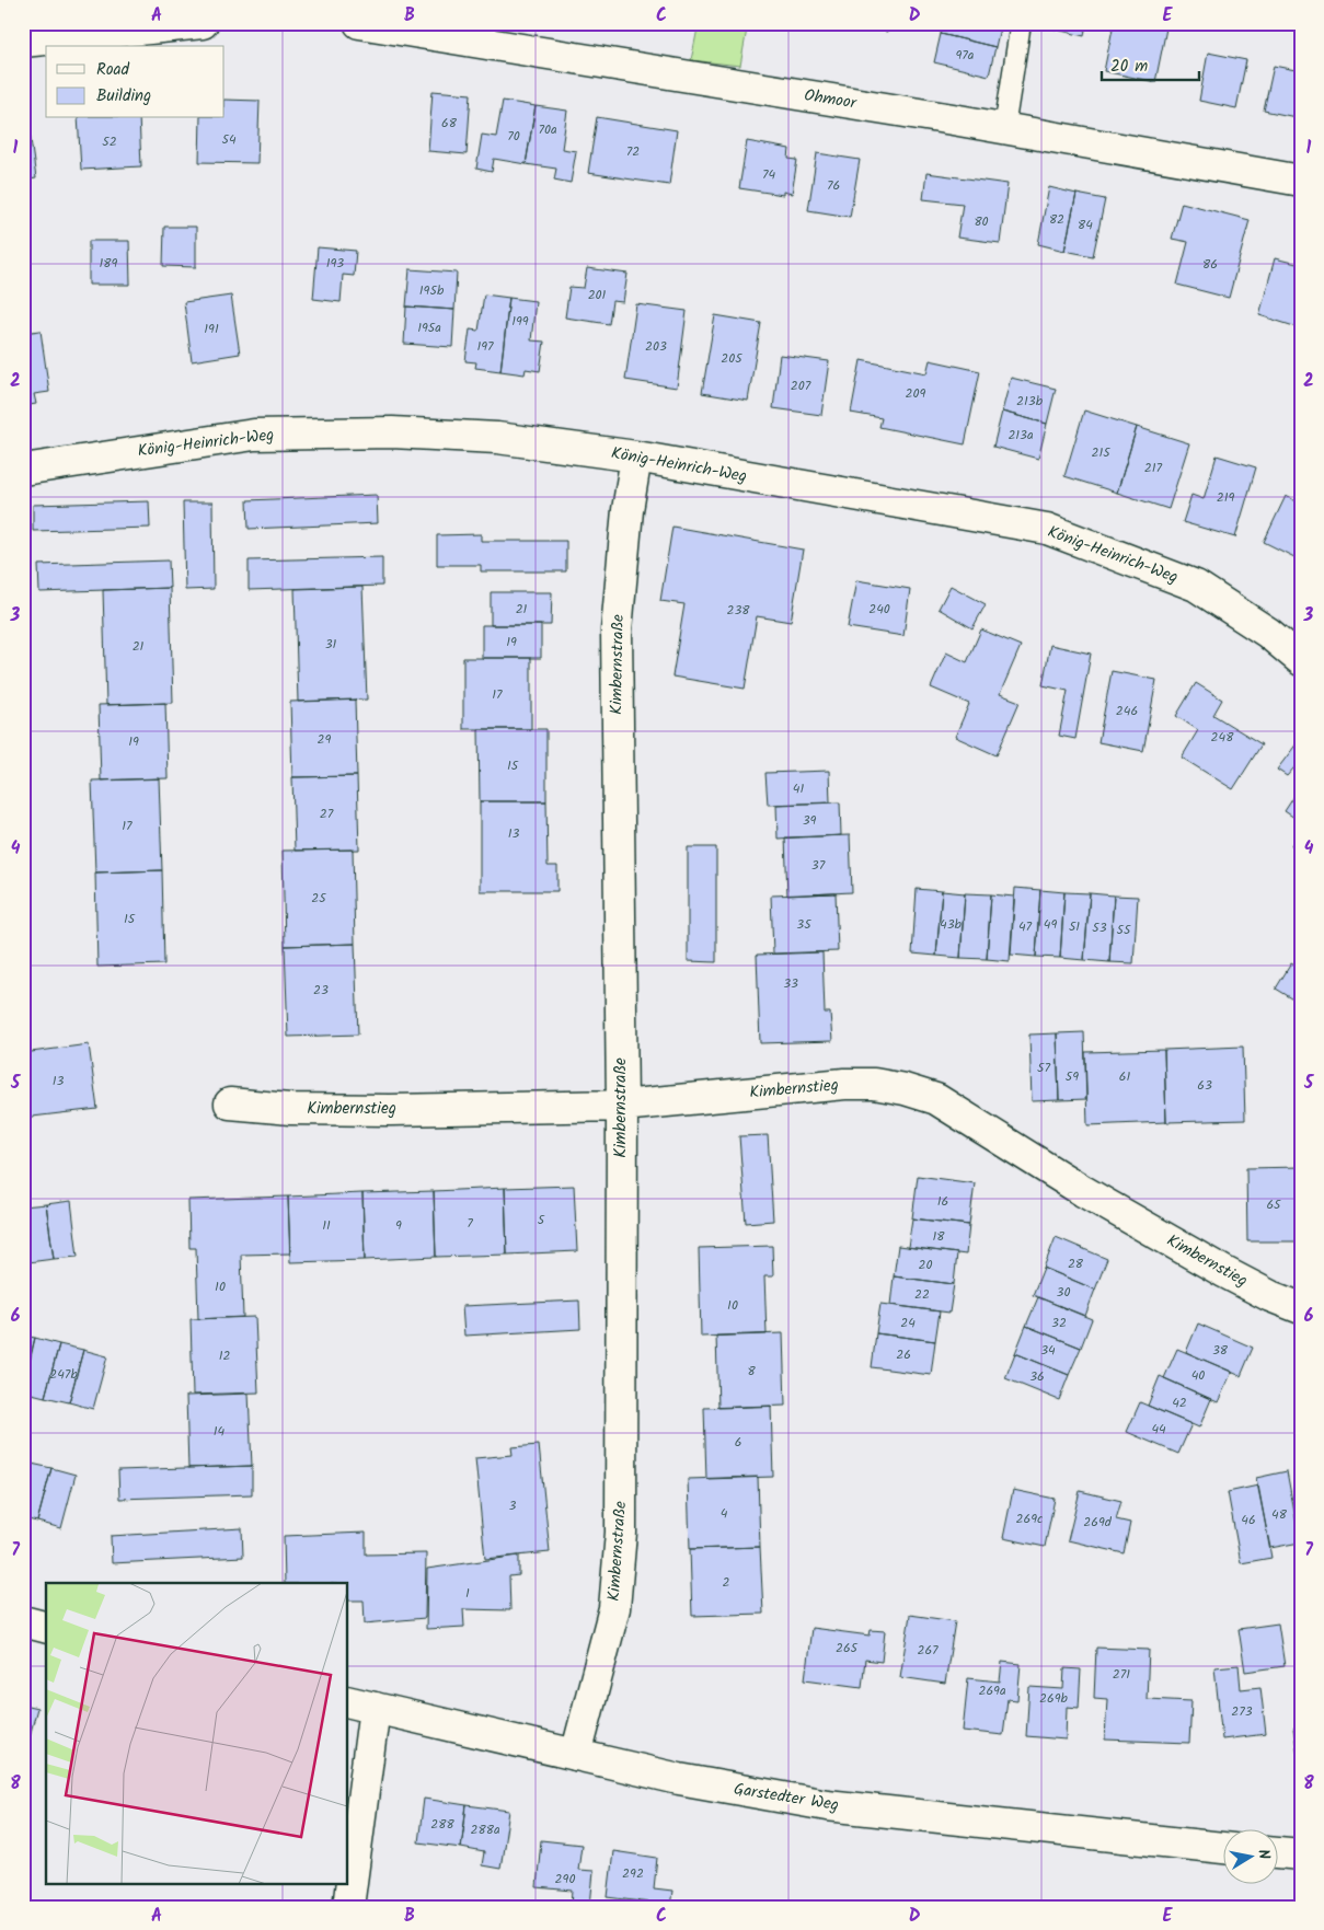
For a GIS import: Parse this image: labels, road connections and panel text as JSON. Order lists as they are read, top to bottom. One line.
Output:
{"streets":{"street":["Ohmoor","König-Heinrich-Weg","Kimbernstraße","Kimbernstieg","Garstedter Weg"]},"crossings":[["König-Heinrich-Weg","Kimbernstraße"],["Kimbernstraße","Kimbernstieg"],["Kimbernstraße","Garstedter Weg"]],"house_numbers":["97a","68","70a","70","54","52","72","74","76","82","80","84","189","193","86","195b","201","199","195a","191","197","203","205","207","209","213b","213a","215","217","219","21","240","238","19","31","21","17","246","248","29","19","15","41","27","39","17","13","37","25","15","35","43b","49","47","51","53","55","33","23","57","59","61","13","63","16","65","5","7","11","9","18","28","20","10","30","22","10","24","32","34","38","26","12","8","247b","40","36","42","44","14","6","3","4","48","269c","46","269d","2","1","265","267","271","269a","269b","273","288","288a","292","290"],"legend":["Road","Building"],"scale_bar":"20 m","north":"right","grid":{"columns":["A","B","C","D","E"],"rows":["1","2","3","4","5","6","7","8"]}}
